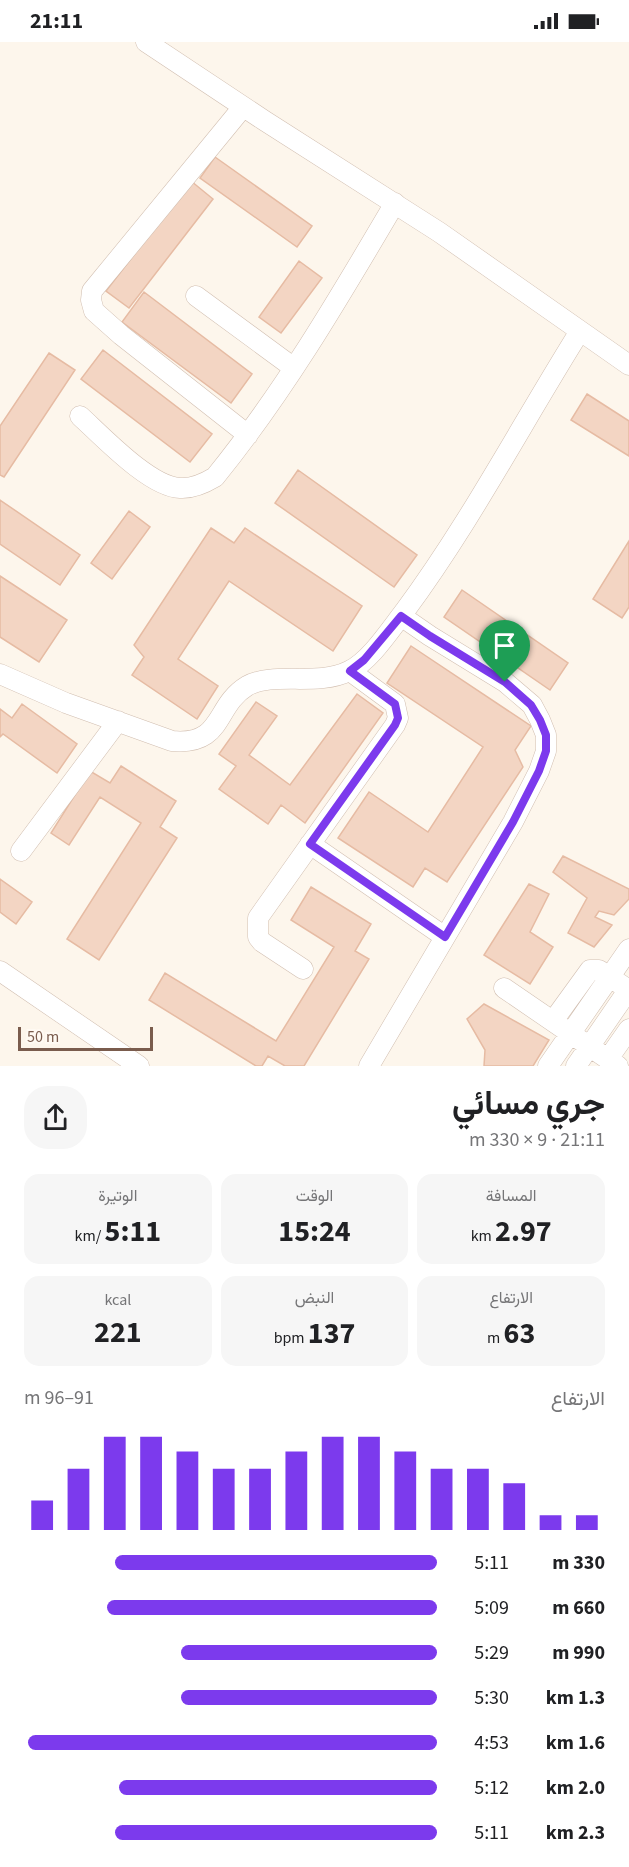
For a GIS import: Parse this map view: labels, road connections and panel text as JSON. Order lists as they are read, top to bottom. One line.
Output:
{"scale_bar":"50 m","page":{"status":"21:11","scale":"50 m","heading":["جري مسائي","21:11 · 9 × 330 m"],"stats":[["المسافة","2.97 km"],["الوقت","15:24"],["الوتيرة","5:11 /km"],["الارتفاع","63 m"],["النبض","137 bpm"],["kcal","221"]],"chart":["الارتفاع","91–96 m"],"list":[{"name":"330 m","note":"5:11"},{"name":"660 m","note":"5:09"},{"name":"990 m","note":"5:29"},{"name":"1.3 km","note":"5:30"},{"name":"1.6 km","note":"4:53"},{"name":"2.0 km","note":"5:12"},{"name":"2.3 km","note":"5:11"}]}}
